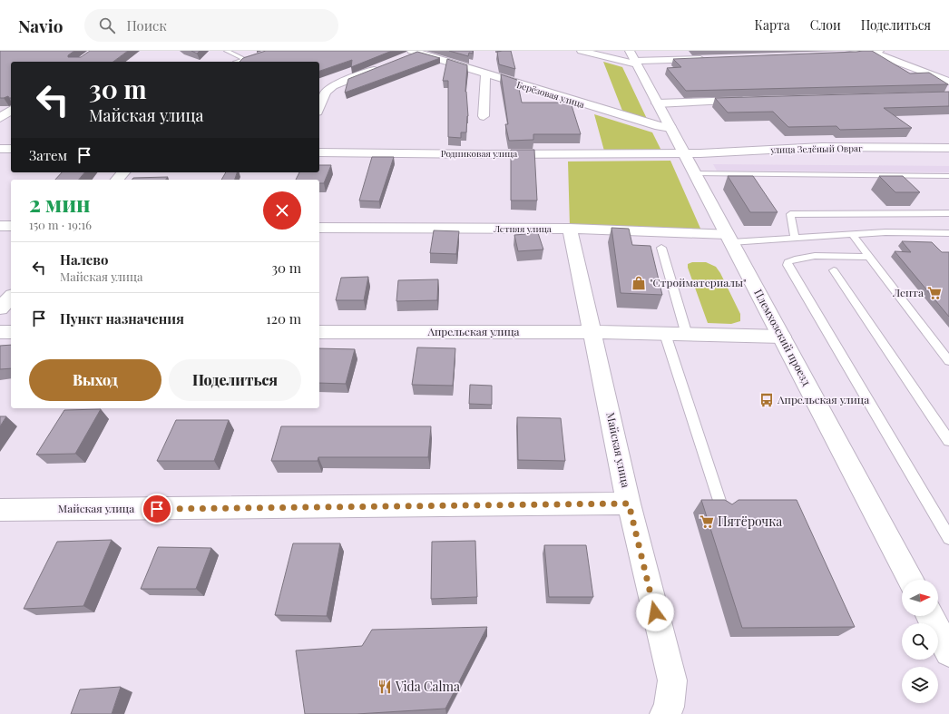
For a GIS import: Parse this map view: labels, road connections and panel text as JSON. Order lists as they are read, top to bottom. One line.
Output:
{"streets":{"street":["Берёзовая улица","улица Зелёный Овраг","Родниковая улица","Летняя улица","Апрельская улица","Племхозский проезд","Майская улица"]},"crossings":[["Берёзовая улица","Племхозский проезд"],["улица Зелёный Овраг","Родниковая улица"],["улица Зелёный Овраг","Племхозский проезд"],["Родниковая улица","Племхозский проезд"],["Летняя улица","Племхозский проезд"],["Летняя улица","Майская улица"],["Апрельская улица","Племхозский проезд"],["Апрельская улица","Майская улица"]],"places":{"shop":["\"Стройматериалы\""],"supermarket":["Лента","Пятёрочка"],"bus stop":["Апрельская улица"],"restaurant":["Vida Calma"]},"north":"right","page":{"header":"Navio","search":"Поиск","nav":["Карта","Слои","Поделиться"],"turn":["30 m","Майская улица"],"then":"Затем","heading":["2 мин","150 m · 19:16"],"list":[{"name":"Налево","note":"Майская улица","value":"30 m"},{"name":"Пункт назначения","value":"120 m"}],"buttons":["Выход","Поделиться"]}}
